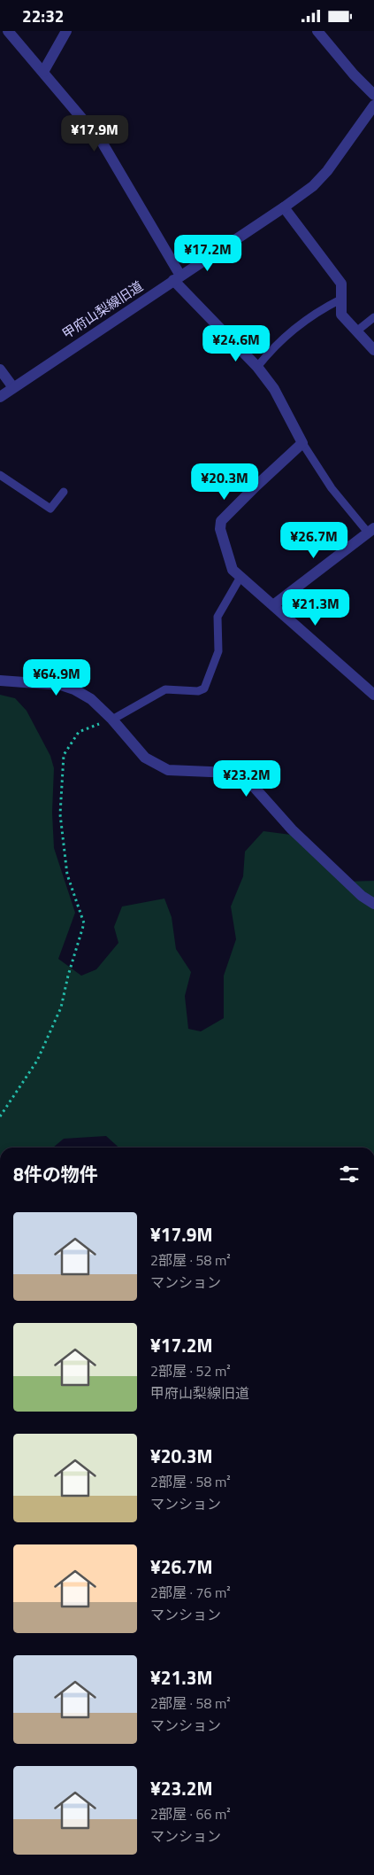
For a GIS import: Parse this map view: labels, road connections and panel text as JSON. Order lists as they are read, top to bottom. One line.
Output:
{"streets":{"street":["甲府山梨線旧道"]},"page":{"status":"22:32","price":["¥17.9M","¥17.2M","¥24.6M","¥20.3M","¥26.7M","¥21.3M","¥64.9M","¥23.2M"],"heading":"8件の物件","list":[{"name":"¥17.9M","note":"2部屋 · 58 m² · マンション"},{"name":"¥17.2M","note":"2部屋 · 52 m² · 甲府山梨線旧道"},{"name":"¥20.3M","note":"2部屋 · 58 m² · マンション"},{"name":"¥26.7M","note":"2部屋 · 76 m² · マンション"},{"name":"¥21.3M","note":"2部屋 · 58 m² · マンション"},{"name":"¥23.2M","note":"2部屋 · 66 m² · マンション"}]}}
